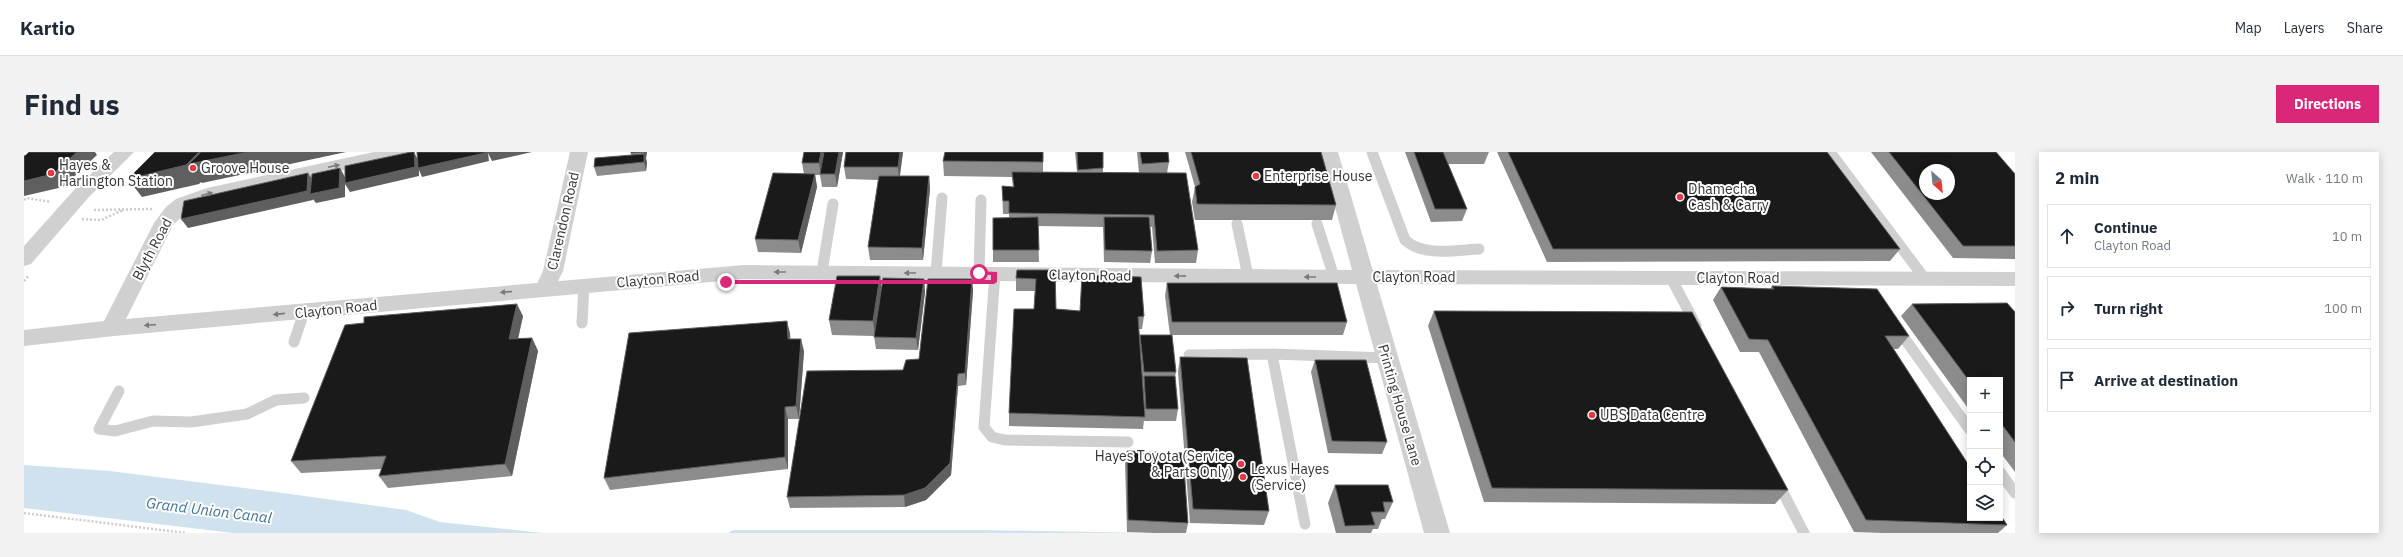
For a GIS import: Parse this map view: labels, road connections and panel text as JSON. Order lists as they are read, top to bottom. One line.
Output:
{"streets":{"street":["Clarendon Road","Blyth Road","Clayton Road","Printing House Lane"]},"crossings":[["Clarendon Road","Clayton Road"],["Blyth Road","Clayton Road"],["Clayton Road","Printing House Lane"]],"one_way":["Blyth Road","Clayton Road"],"water":["Grand Union Canal"],"places":["Groove House","Hayes & Harlington Station","Enterprise House","Dhamecha Cash & Carry","UBS Data Centre","Hayes Toyota (Service & Parts Only)","Lexus Hayes (Service)"],"north":"bottom right","page":{"header":"Kartio","nav":["Map","Layers","Share"],"buttons":"Directions","title":"Find us","heading":["2 min","Walk · 110 m"],"list":[["Continue","Clayton Road","10 m"],["Turn right","100 m"],"Arrive at destination"],"map_buttons":["+","−"]}}
